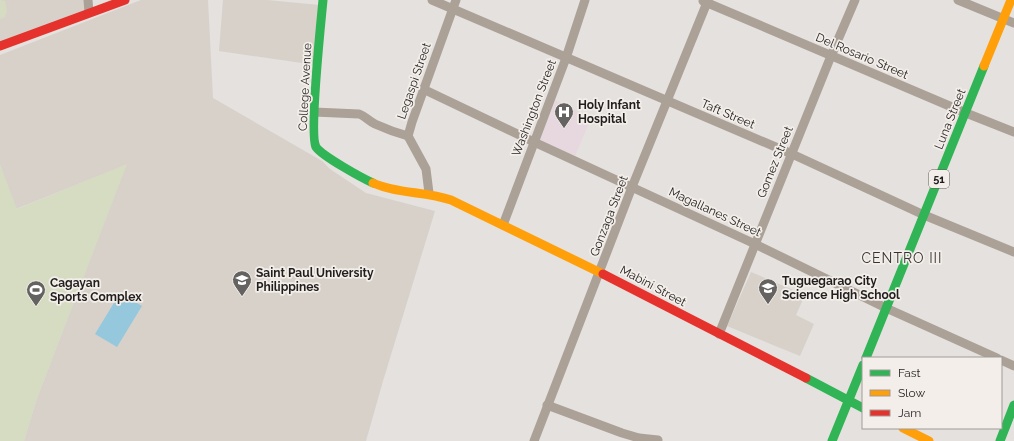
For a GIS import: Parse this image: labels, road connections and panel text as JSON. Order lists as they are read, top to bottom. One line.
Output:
{"streets":{"main road":["College Avenue","Luna Street","51","Mabini Street"],"street":["Del Rosario Street","Legaspi Street","Washington Street","Taft Street","Gomez Street","Magallanes Street","Gonzaga Street"]},"crossings":[["Del Rosario Street","Luna Street"],["Del Rosario Street","Gomez Street"],["Del Rosario Street","Gonzaga Street"],["Legaspi Street","College Avenue"],["Legaspi Street","Taft Street"],["Legaspi Street","Magallanes Street"],["Legaspi Street","Mabini Street"],["College Avenue","Mabini Street"],["Washington Street","Taft Street"],["Washington Street","Magallanes Street"],["Washington Street","Mabini Street"],["Taft Street","Luna Street"],["Taft Street","Gomez Street"],["Taft Street","Gonzaga Street"],["Luna Street","Magallanes Street"],["Gomez Street","Magallanes Street"],["Gomez Street","Mabini Street"],["Magallanes Street","Gonzaga Street"],["Gonzaga Street","Mabini Street"]],"districts":["CENTRO III"],"places":{"hospital":["Holy Infant Hospital"],"school or university":["Saint Paul University Philippines","Tuguegarao City Science High School"],"sports":["Cagayan Sports Complex"]},"legend":["Fast","Slow","Jam"]}
